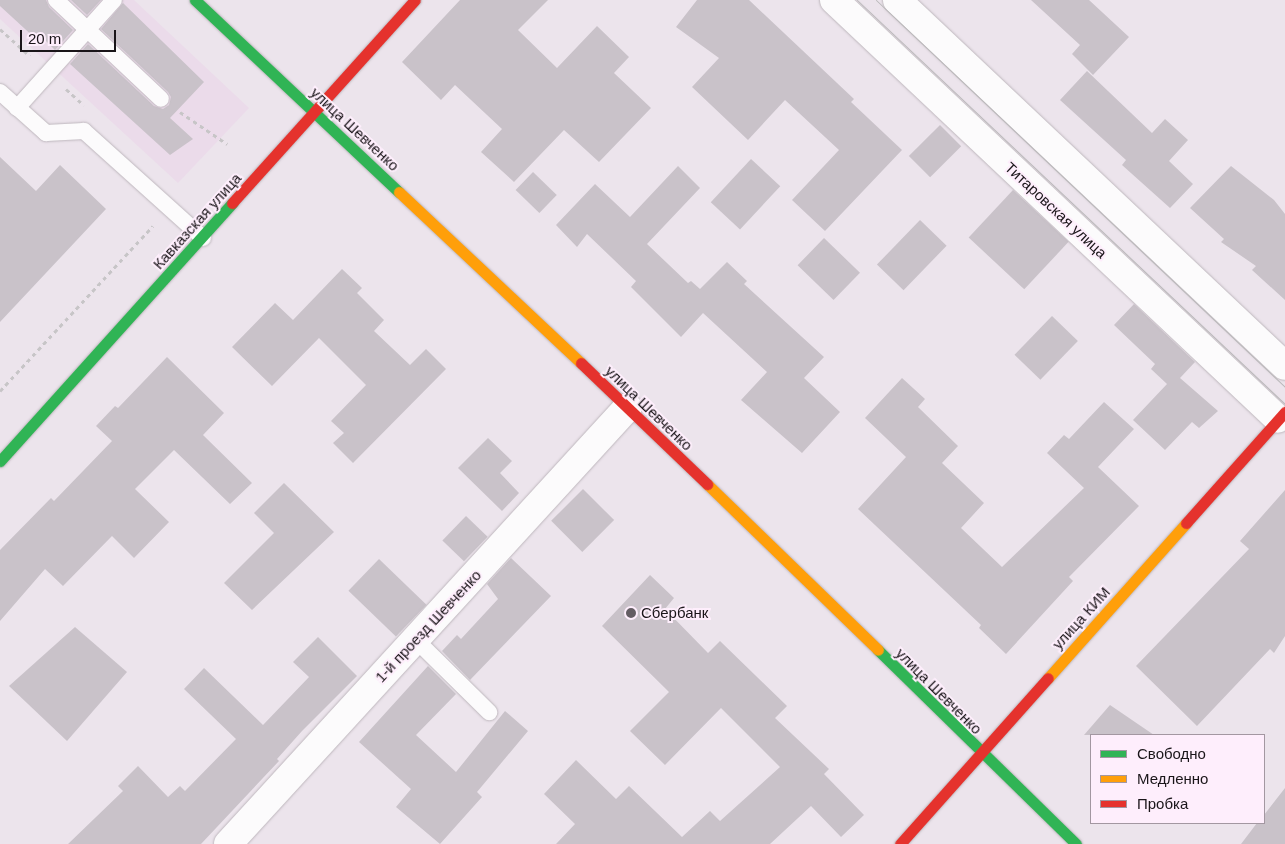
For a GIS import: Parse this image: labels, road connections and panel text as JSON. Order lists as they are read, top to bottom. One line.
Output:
{"streets":{"street":["улица Шевченко","Титаровская улица","Кавказская улица","улица КИМ","1-й проезд Шевченко"]},"crossings":[["улица Шевченко","Кавказская улица"],["улица Шевченко","улица КИМ"],["улица Шевченко","1-й проезд Шевченко"],["Титаровская улица","улица КИМ"]],"places":["Сбербанк"],"legend":["Свободно","Медленно","Пробка"],"scale_bar":"20 m"}
